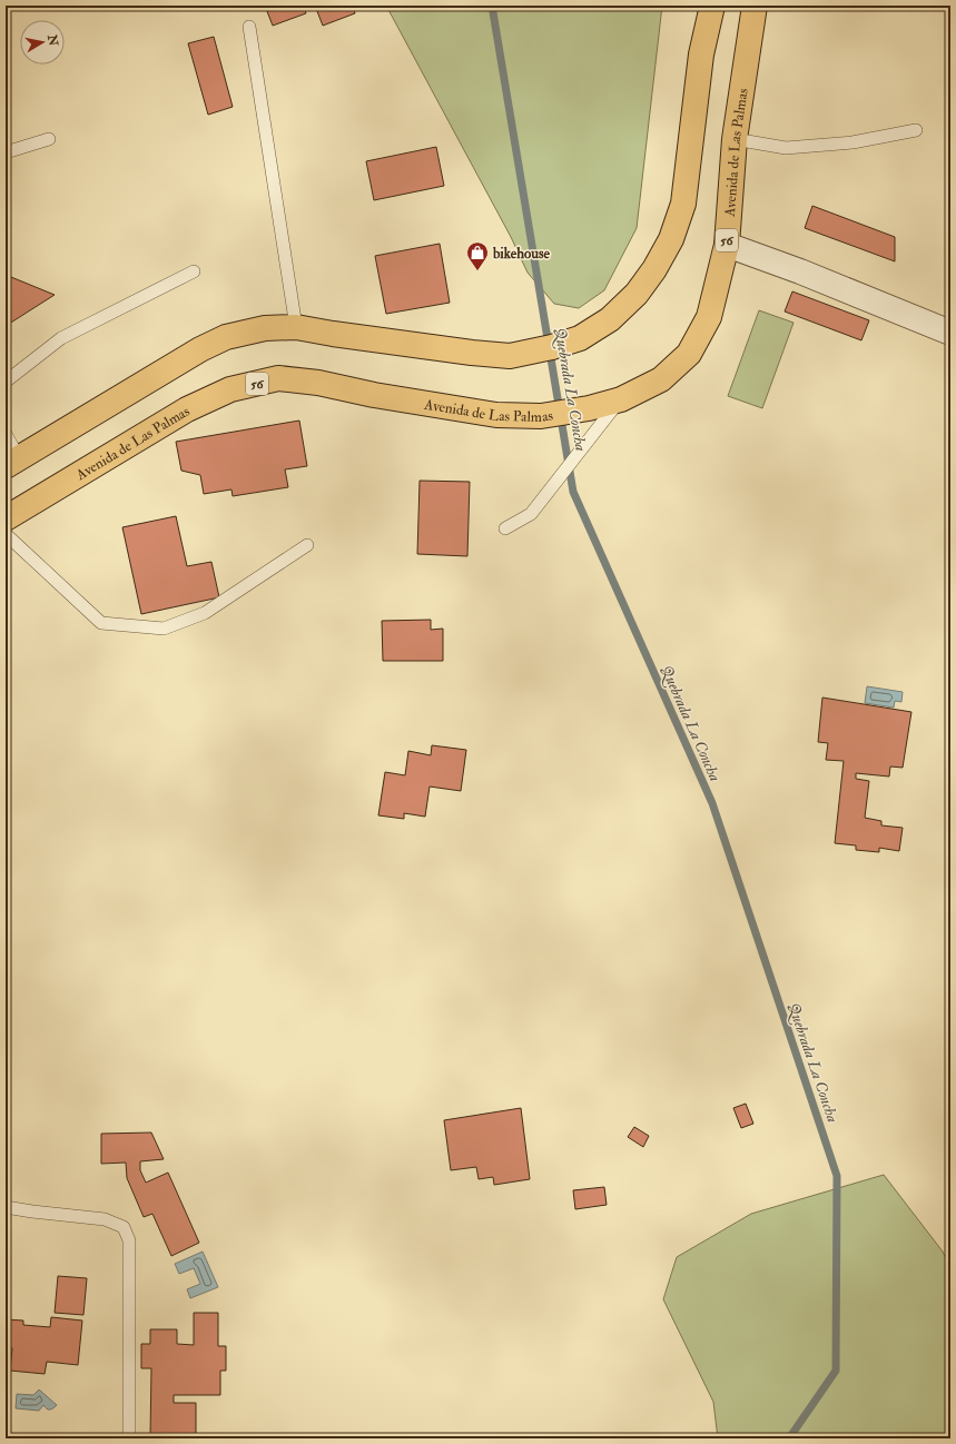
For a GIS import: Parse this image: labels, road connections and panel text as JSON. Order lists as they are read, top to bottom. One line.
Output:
{"streets":{"main road":["Avenida de Las Palmas","56"]},"water":["Quebrada La Concha"],"places":{"shop":["bikehouse"]},"north":"right"}
